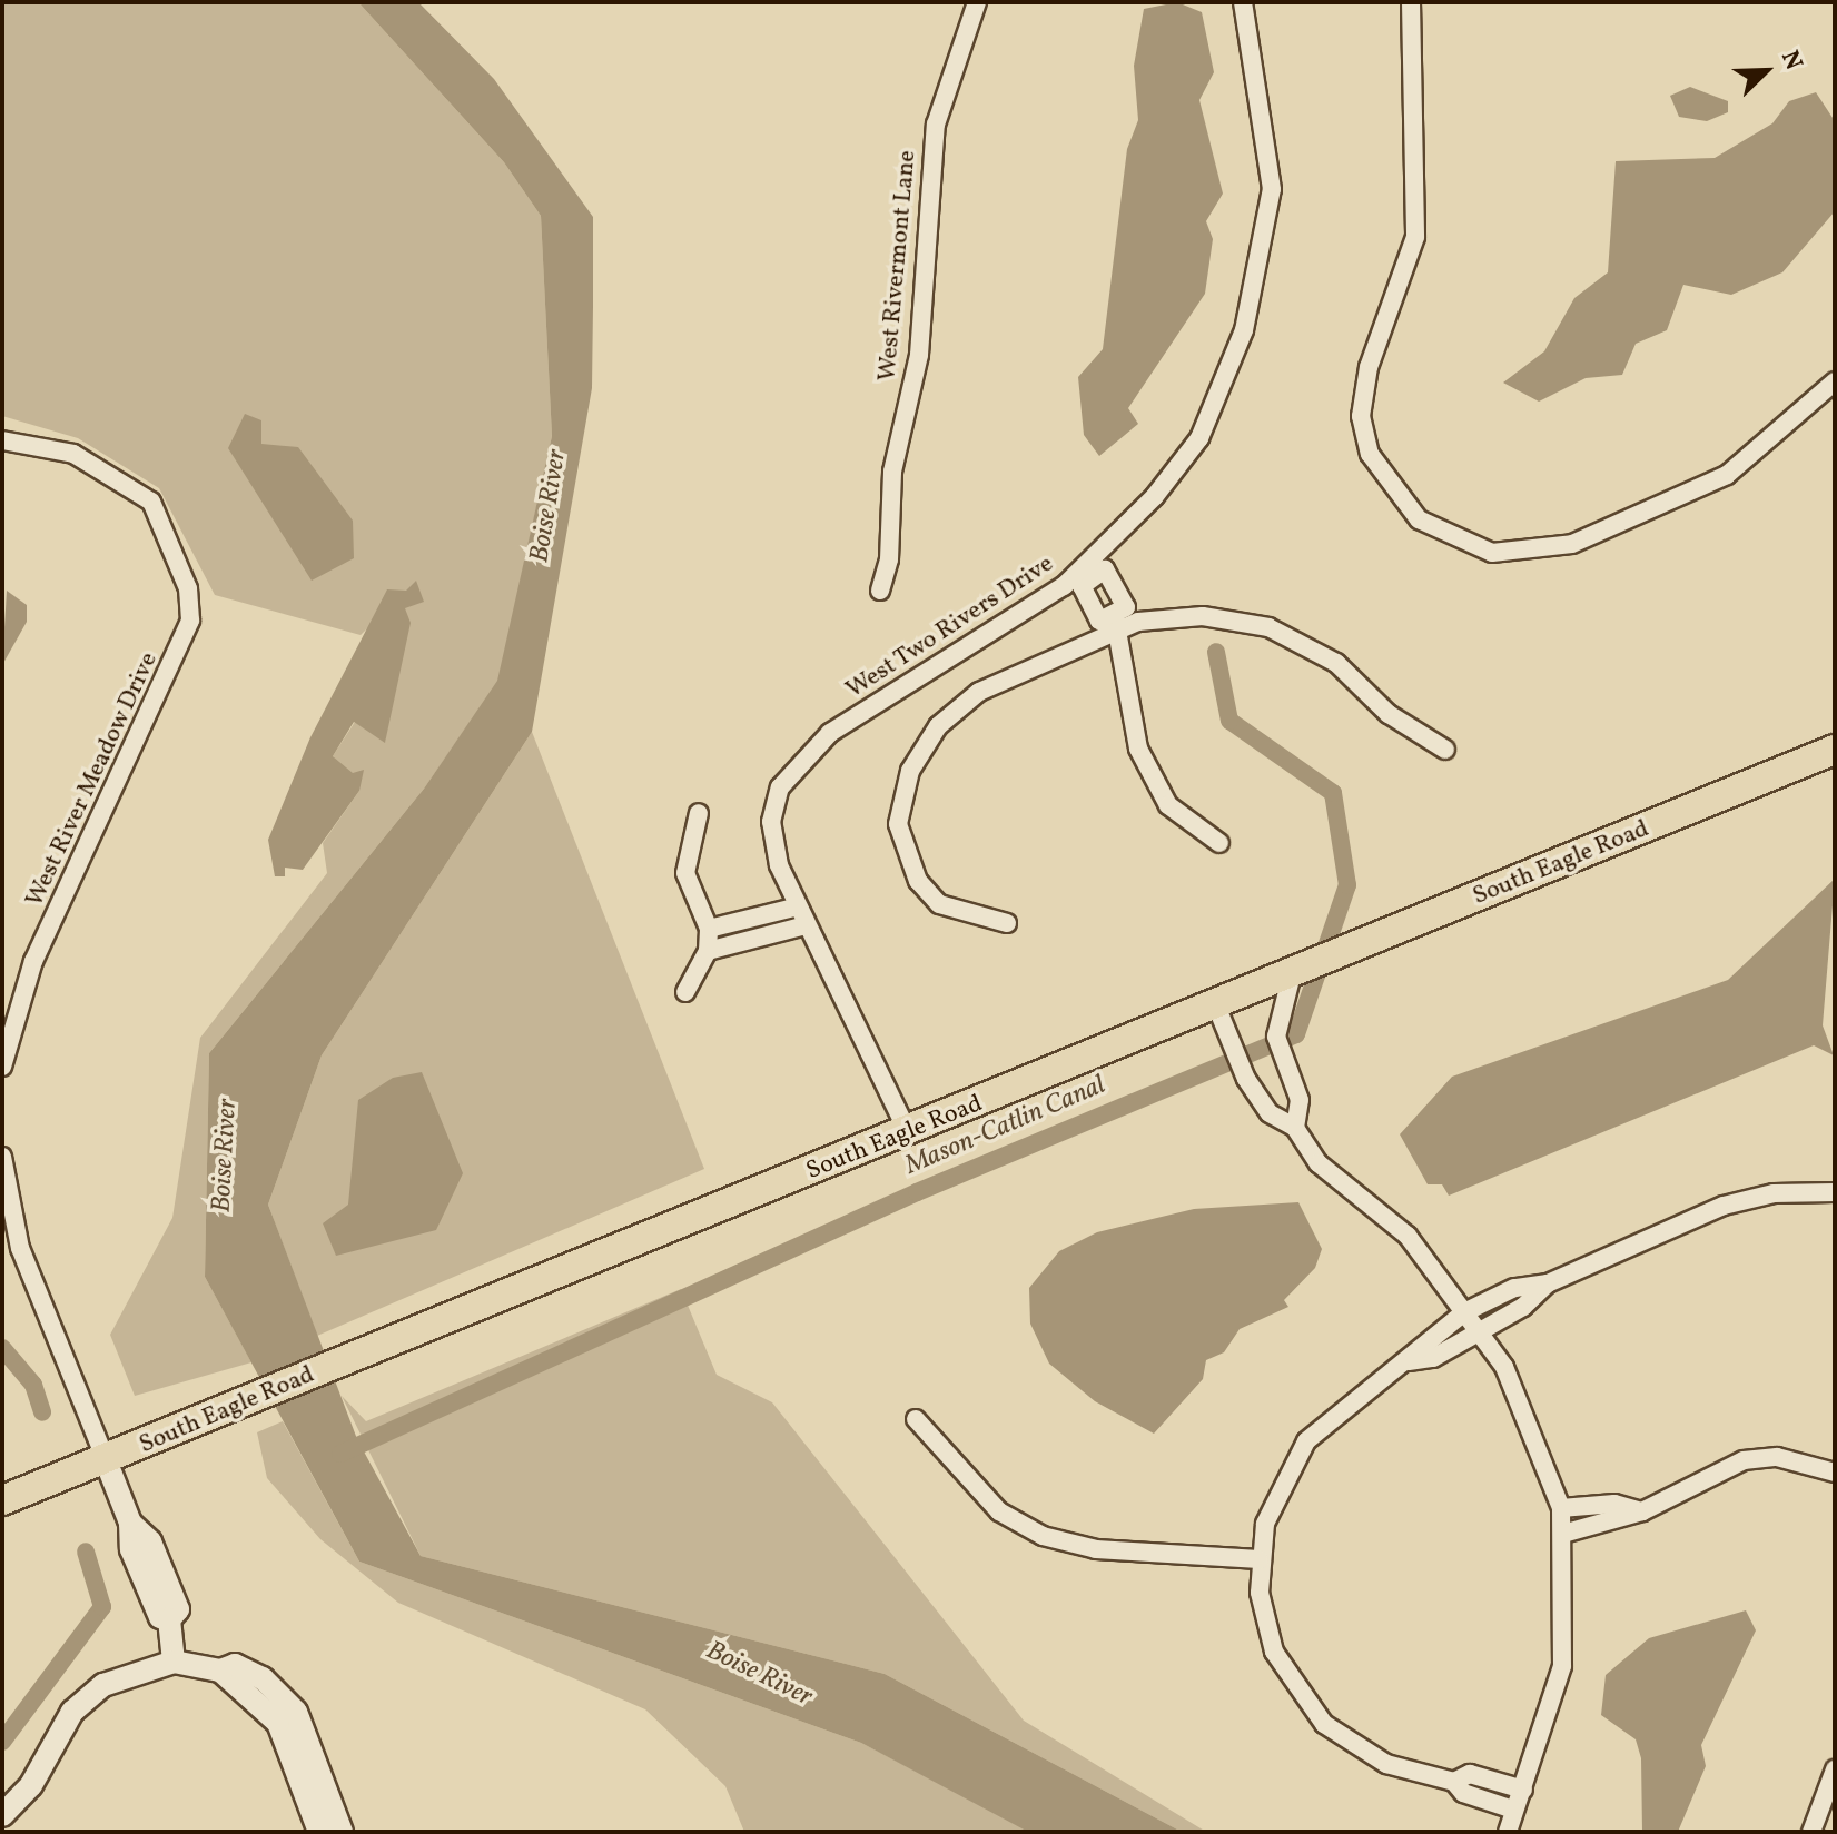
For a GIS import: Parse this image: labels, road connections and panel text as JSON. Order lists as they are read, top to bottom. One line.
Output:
{"streets":{"highway":["South Eagle Road"],"street":["West Rivermont Lane","West Two Rivers Drive","West River Meadow Drive"]},"crossings":[["West Two Rivers Drive","South Eagle Road"]],"water":["Boise River","Mason-Catlin Canal"],"north":"top right"}
